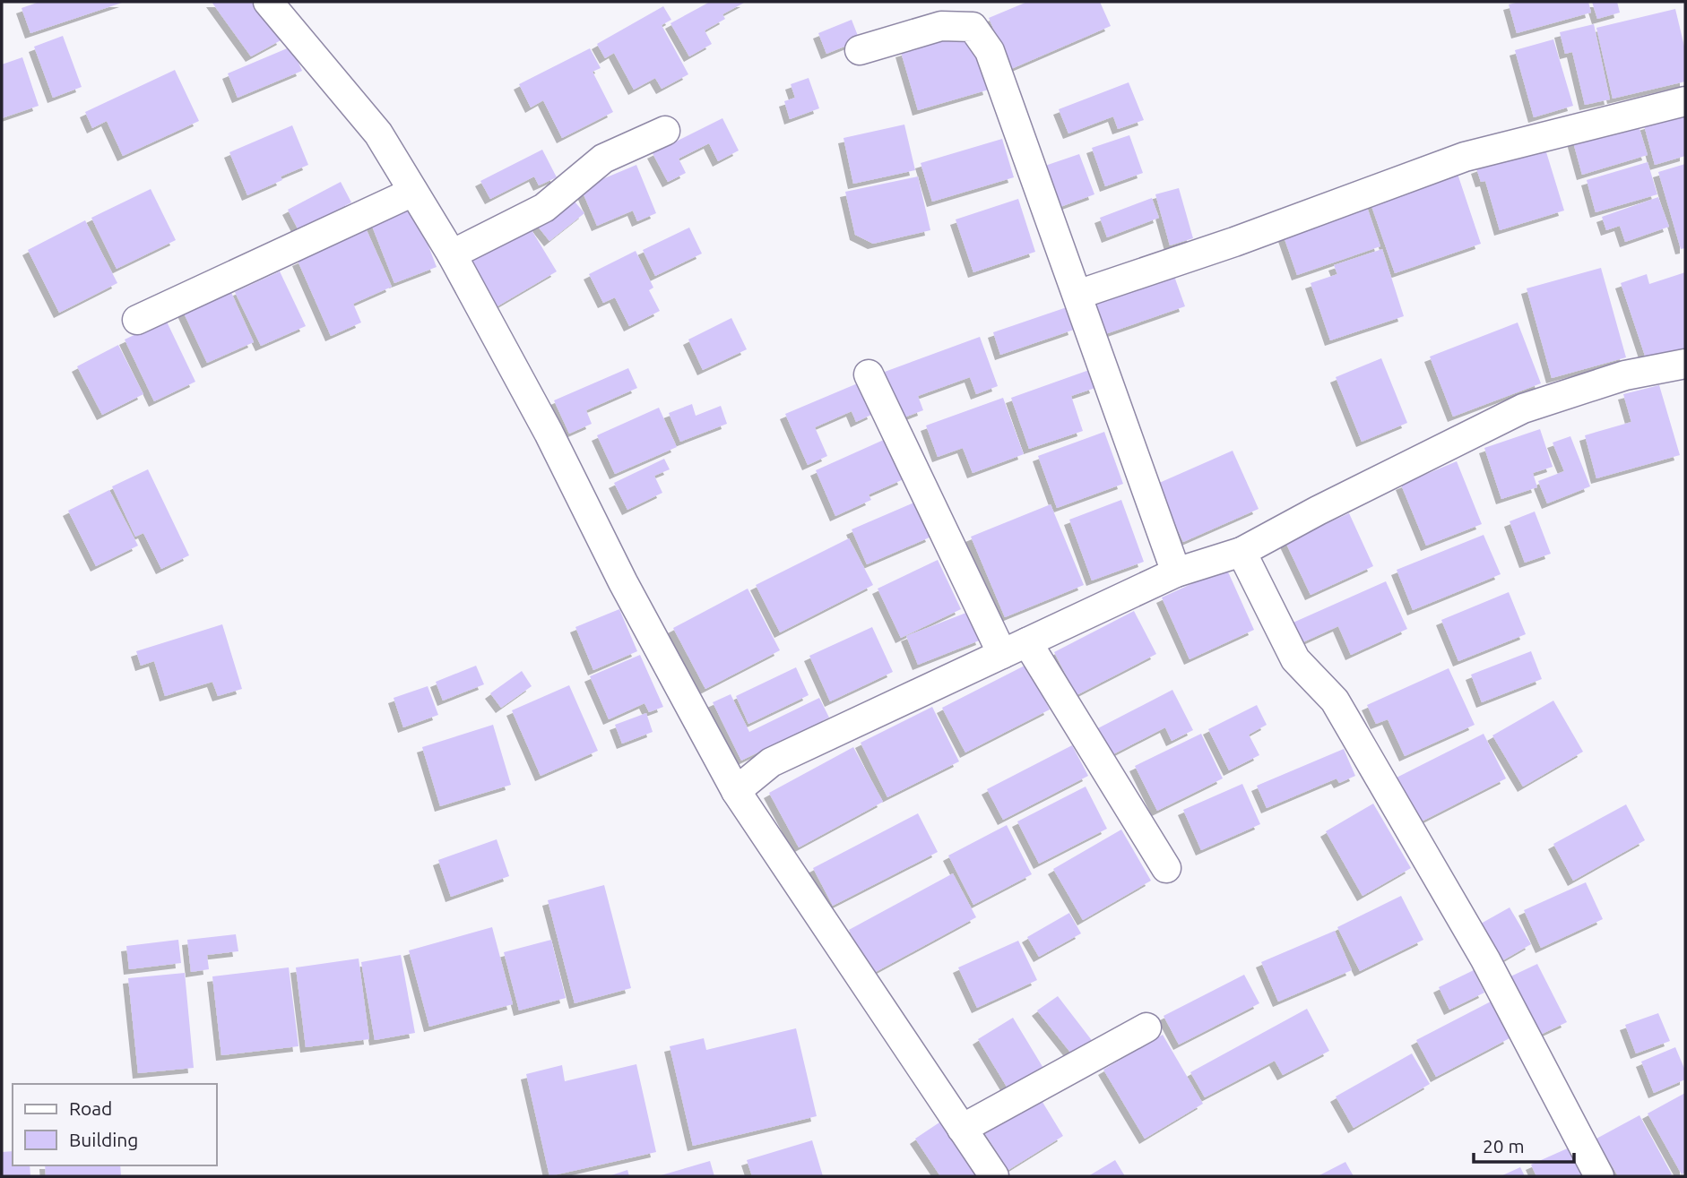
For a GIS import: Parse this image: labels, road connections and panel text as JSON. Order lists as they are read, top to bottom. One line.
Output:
{"legend":["Road","Building"],"scale_bar":"20 m"}
